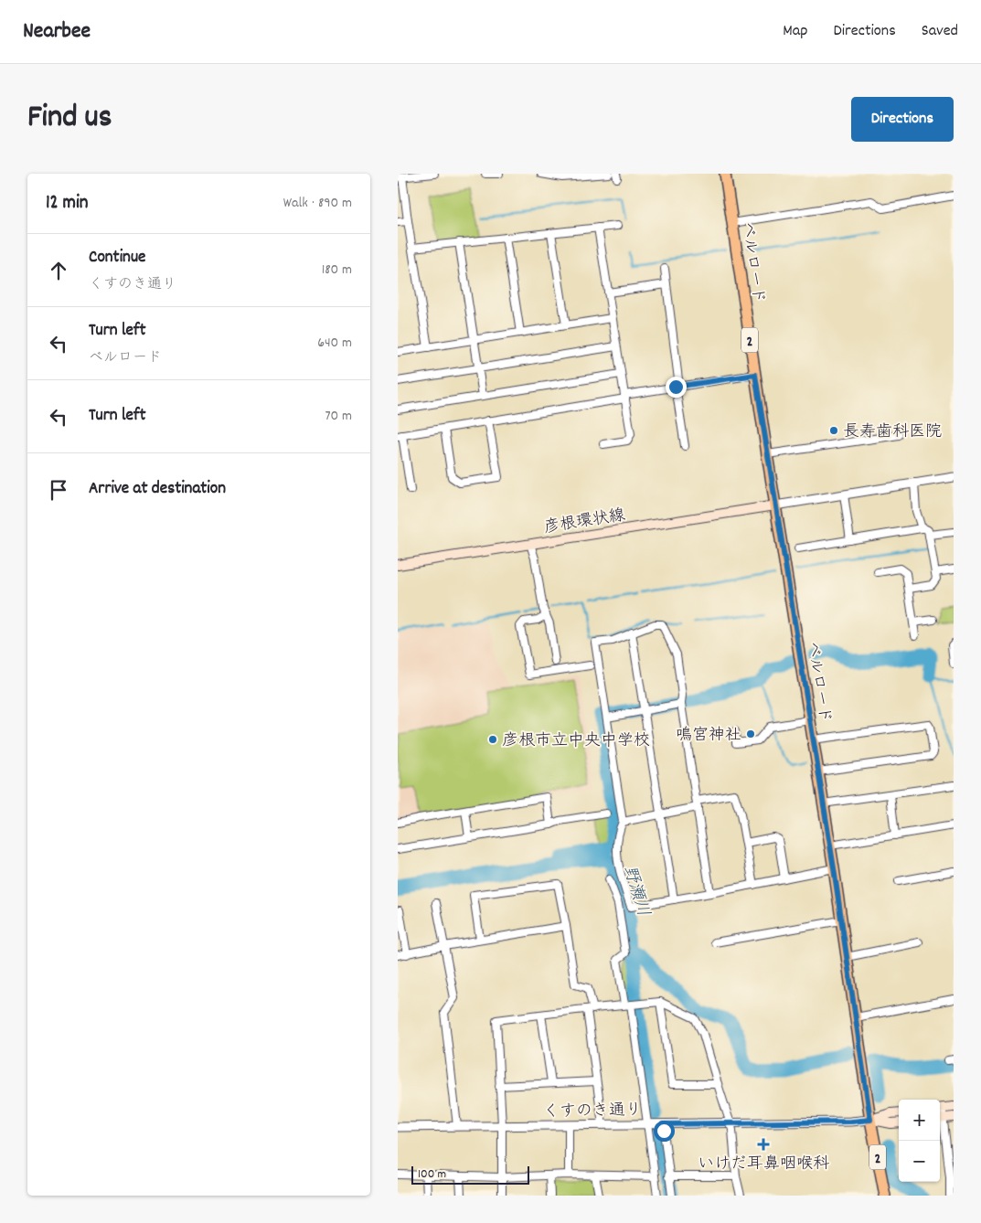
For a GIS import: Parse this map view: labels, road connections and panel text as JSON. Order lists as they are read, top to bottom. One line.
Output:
{"streets":{"main road":["ベルロード","2","彦根環状線","くすのき通り"]},"crossings":[["ベルロード","彦根環状線"],["ベルロード","くすのき通り"]],"water":["野瀬川"],"places":{"other":["長寿歯科医院","鳴宮神社","彦根市立中央中学校"],"health":["いけだ耳鼻咽喉科"]},"scale_bar":"100 m","page":{"header":"Nearbee","nav":["Map","Directions","Saved"],"title":"Find us","buttons":"Directions","heading":["12 min","Walk · 890 m"],"list":[["Continue","くすのき通り","180 m"],["Turn left","ベルロード","640 m"],["Turn left","70 m"],"Arrive at destination"],"map_buttons":["+","−"],"scale":"100 m"}}
